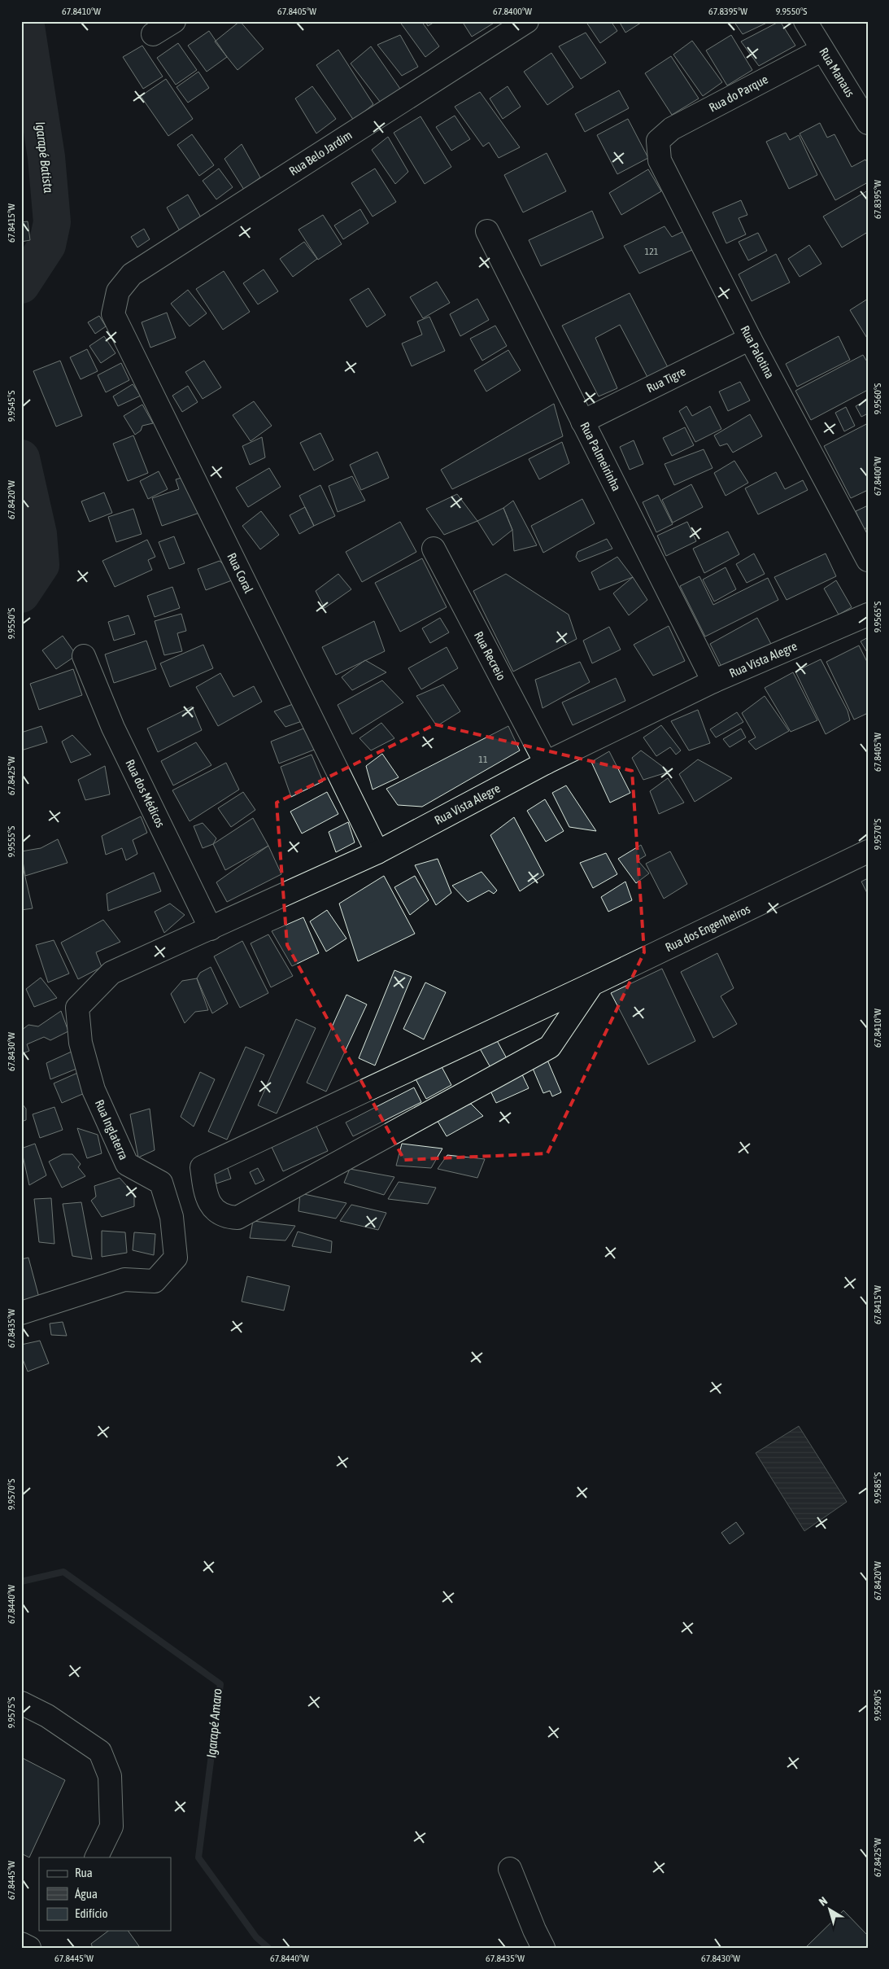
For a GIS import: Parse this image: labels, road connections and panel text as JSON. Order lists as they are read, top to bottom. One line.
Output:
{"streets":{"street":["Rua Manaus","Rua do Parque","Rua Belo Jardim","Rua Palotina","Rua Tigre","Rua Palmeirinha","Rua Coral","Rua Recreio","Rua Vista Alegre","Rua dos Médicos","Rua dos Engenheiros","Rua Inglaterra"]},"crossings":[["Rua Manaus","Rua do Parque"],["Rua do Parque","Rua Palotina"],["Rua Belo Jardim","Rua Coral"],["Rua Palotina","Rua Tigre"],["Rua Tigre","Rua Palmeirinha"],["Rua Palmeirinha","Rua Vista Alegre"],["Rua Coral","Rua Vista Alegre"],["Rua Recreio","Rua Vista Alegre"],["Rua Vista Alegre","Rua dos Médicos"],["Rua Vista Alegre","Rua Inglaterra"]],"water":["Igarapé Batista","Igarapé Amaro"],"house_numbers":["121","11"],"legend":["Rua","Água","Edifício"],"north":"top left","coordinates":["67.8410°W","67.8405°W","67.8400°W","67.8395°W","9.9550°S","67.8415°W","9.9560°S","9.9545°S","67.8420°W","9.9565°S","67.8425°W","9.9570°S","9.9555°S","67.8430°W","67.8435°W","9.9585°S","67.8440°W","9.9590°S","9.9575°S","67.8445°W"]}
